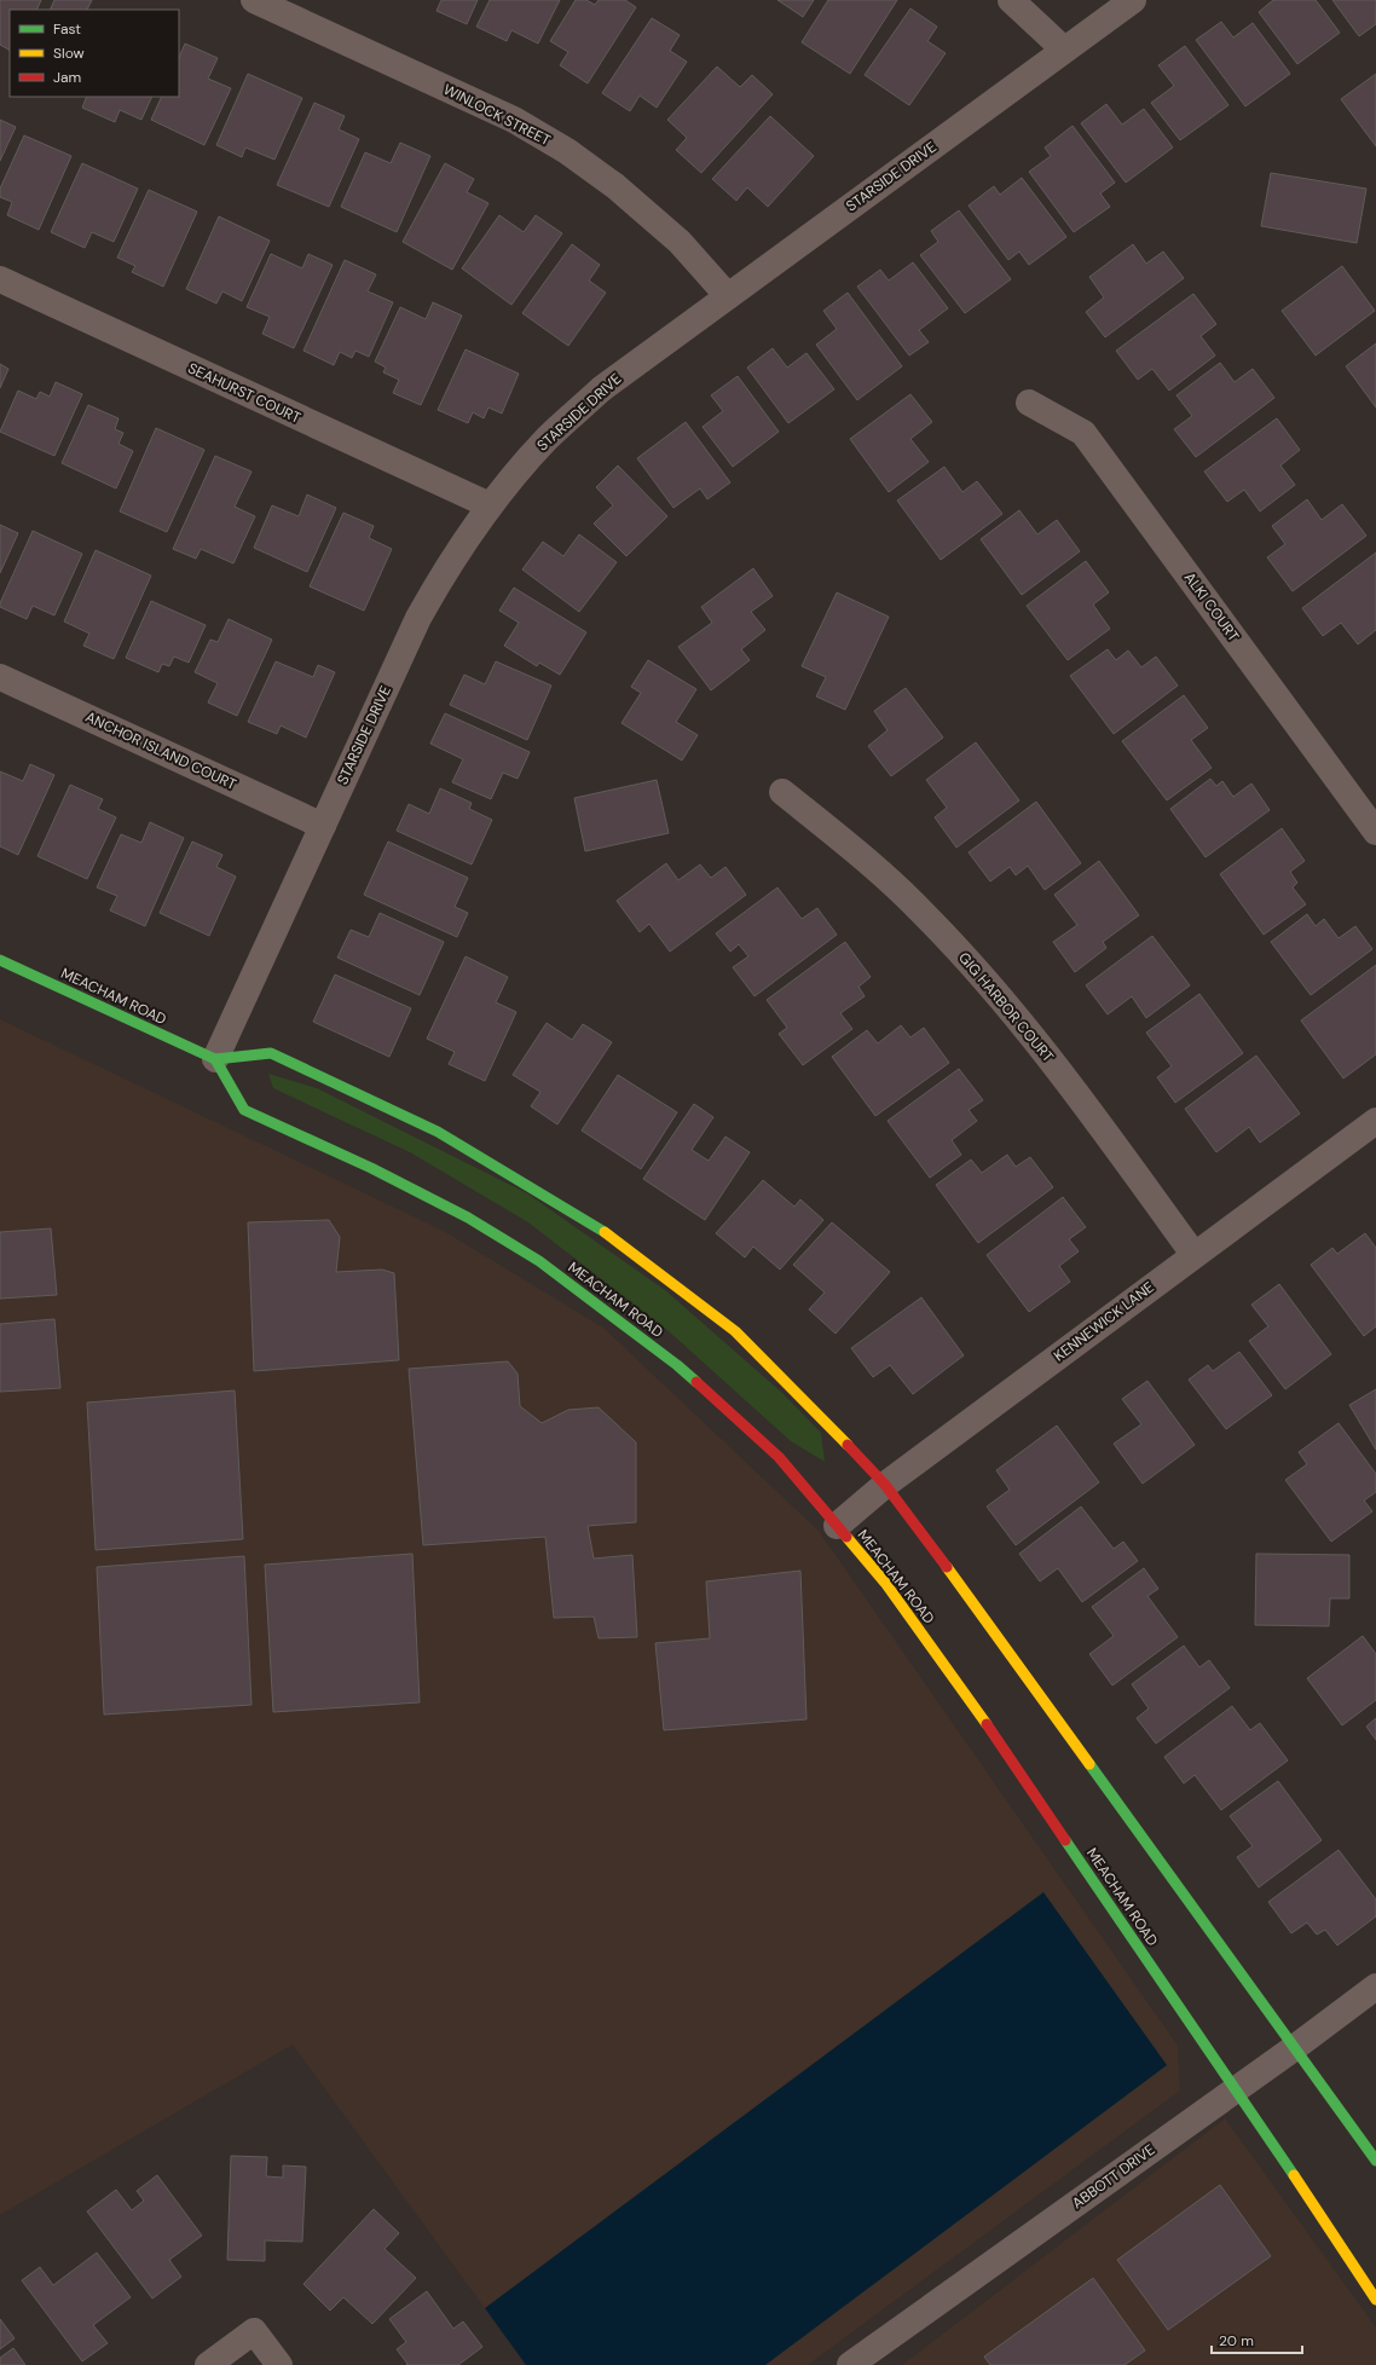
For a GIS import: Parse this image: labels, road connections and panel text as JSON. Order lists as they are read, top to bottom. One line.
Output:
{"streets":{"street":["WINLOCK STREET","STARSIDE DRIVE","SEAHURST COURT","ALKI COURT","ANCHOR ISLAND COURT","MEACHAM ROAD","GIG HARBOR COURT","KENNEWICK LANE","ABBOTT DRIVE"]},"crossings":[["WINLOCK STREET","STARSIDE DRIVE"],["STARSIDE DRIVE","SEAHURST COURT"],["STARSIDE DRIVE","ANCHOR ISLAND COURT"],["STARSIDE DRIVE","MEACHAM ROAD"],["MEACHAM ROAD","KENNEWICK LANE"],["MEACHAM ROAD","ABBOTT DRIVE"],["GIG HARBOR COURT","KENNEWICK LANE"]],"legend":["Fast","Slow","Jam"],"scale_bar":"20 m"}
